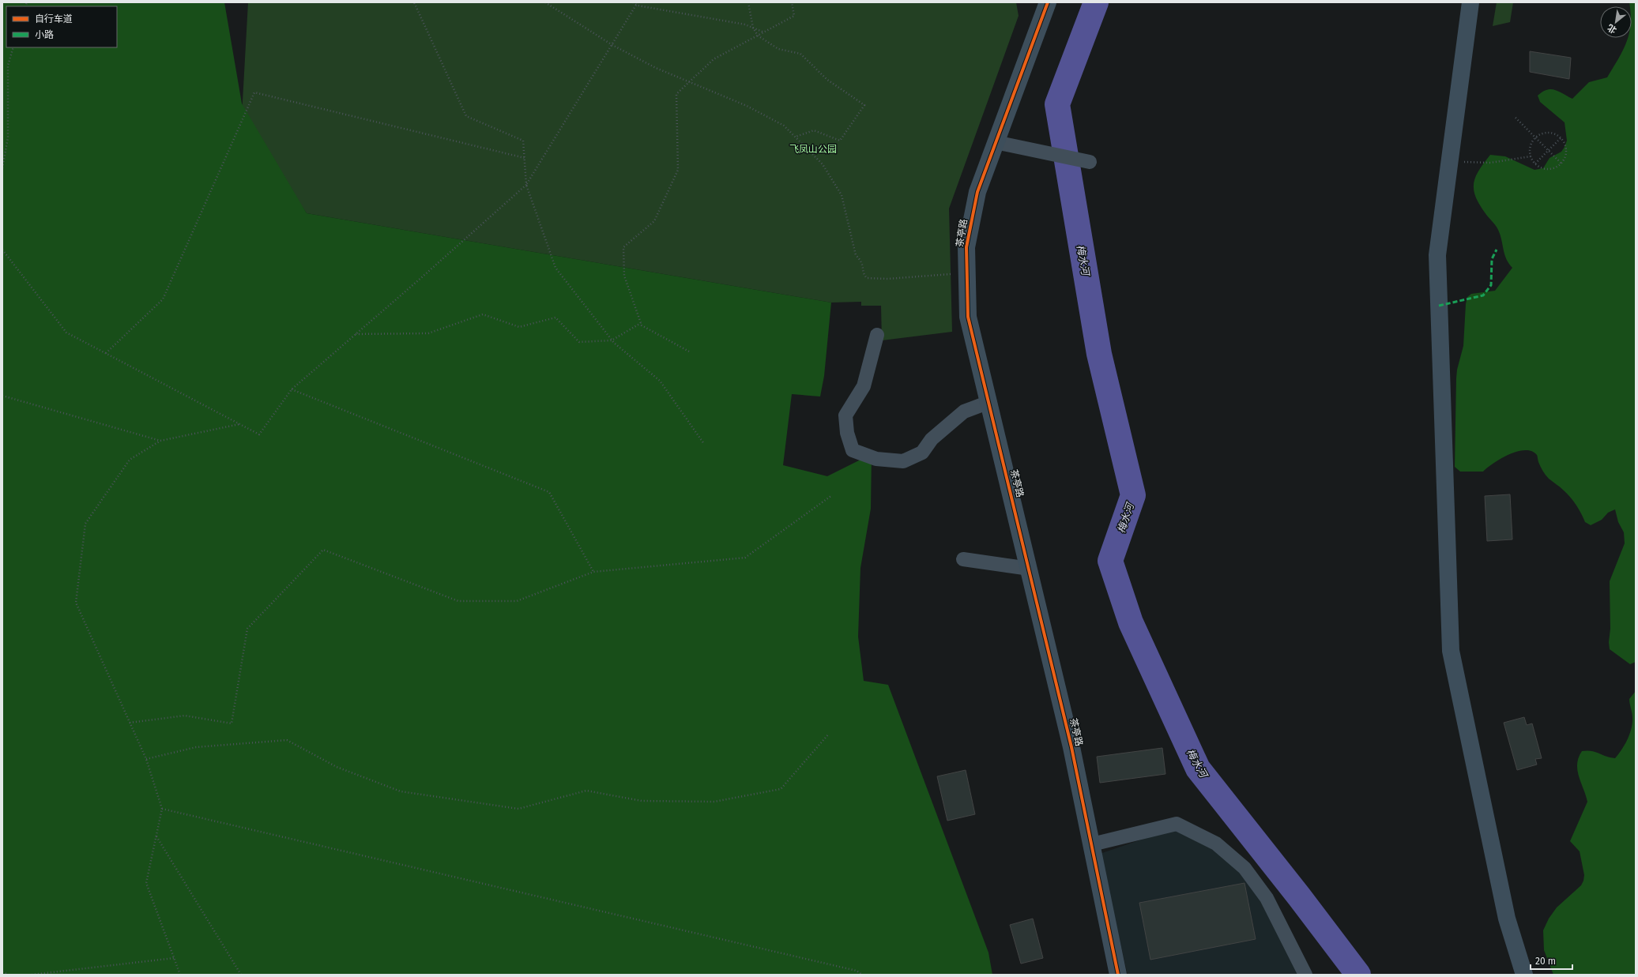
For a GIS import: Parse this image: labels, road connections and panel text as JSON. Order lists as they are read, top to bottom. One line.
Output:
{"streets":{"street":["茶亭路"]},"water":["梅水河"],"parks":["飞凤山公园"],"legend":["自行车道","小路"],"scale_bar":"20 m","north":"bottom left"}
